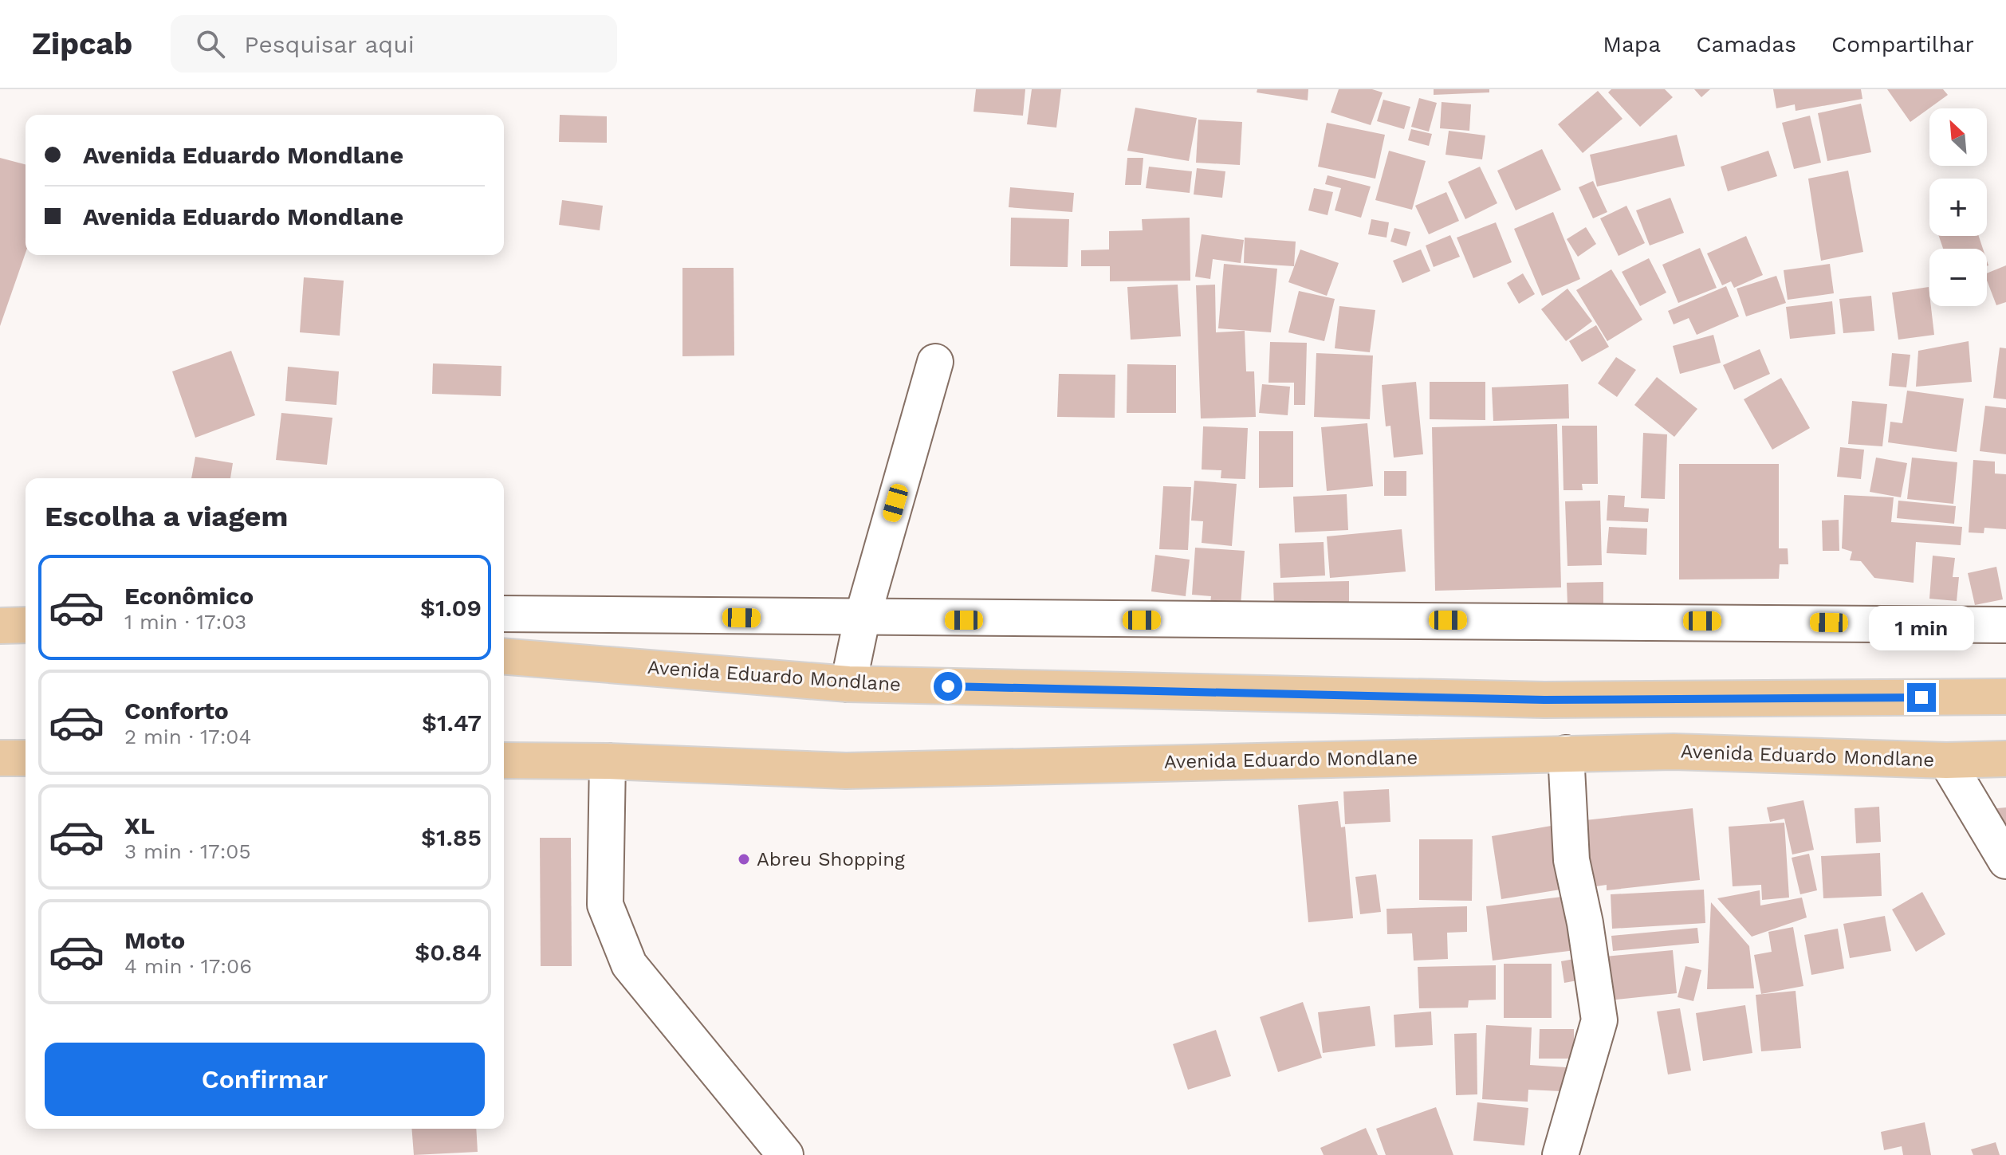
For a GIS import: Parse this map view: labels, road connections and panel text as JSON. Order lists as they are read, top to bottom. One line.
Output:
{"streets":{"main road":["Avenida Eduardo Mondlane"]},"places":["Abreu Shopping"],"north":"top left","page":{"header":"Zipcab","search":"Pesquisar aqui","nav":["Mapa","Camadas","Compartilhar"],"map_buttons":["+","−"],"banner":["Avenida Eduardo Mondlane","Avenida Eduardo Mondlane"],"heading":"Escolha a viagem","list":[{"name":"Econômico","note":"1 min · 17:03","value":"$1.09"},{"name":"Conforto","note":"2 min · 17:04","value":"$1.47"},{"name":"XL","note":"3 min · 17:05","value":"$1.85"},{"name":"Moto","note":"4 min · 17:06","value":"$0.84"}],"bubble":"1 min","buttons":"Confirmar"}}
